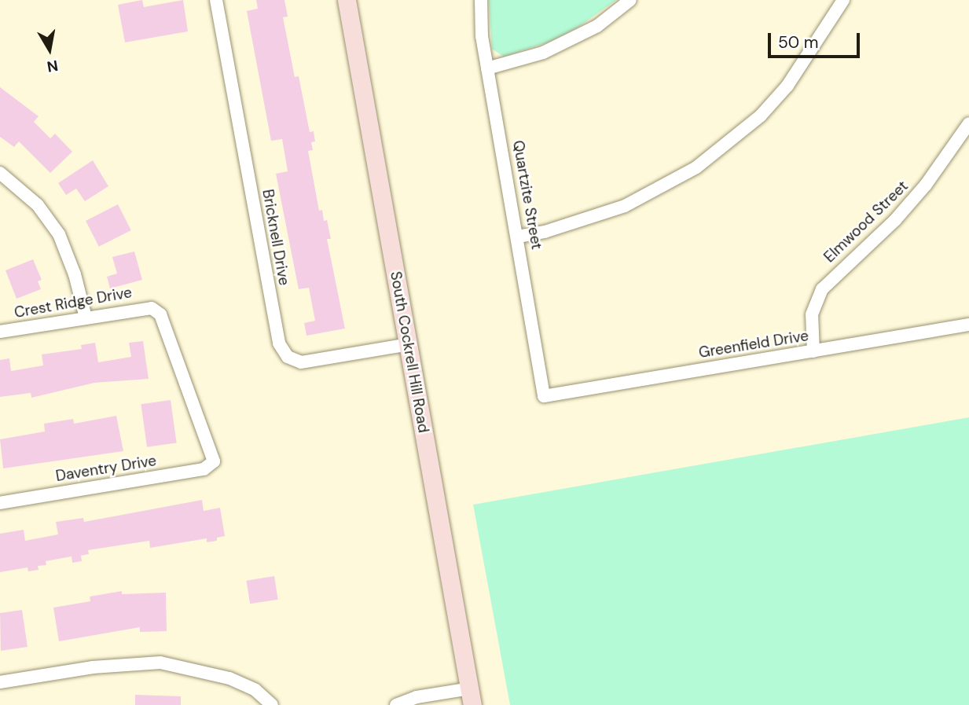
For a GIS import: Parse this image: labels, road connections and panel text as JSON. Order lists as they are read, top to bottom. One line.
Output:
{"streets":{"main road":["South Cockrell Hill Road"],"street":["Quartzite Street","Elmwood Street","Bricknell Drive","Crest Ridge Drive","Greenfield Drive","Daventry Drive"]},"crossings":[["Quartzite Street","Greenfield Drive"],["Elmwood Street","Greenfield Drive"],["Bricknell Drive","South Cockrell Hill Road"],["Crest Ridge Drive","Daventry Drive"]],"scale_bar":"50 m","north":"bottom"}
